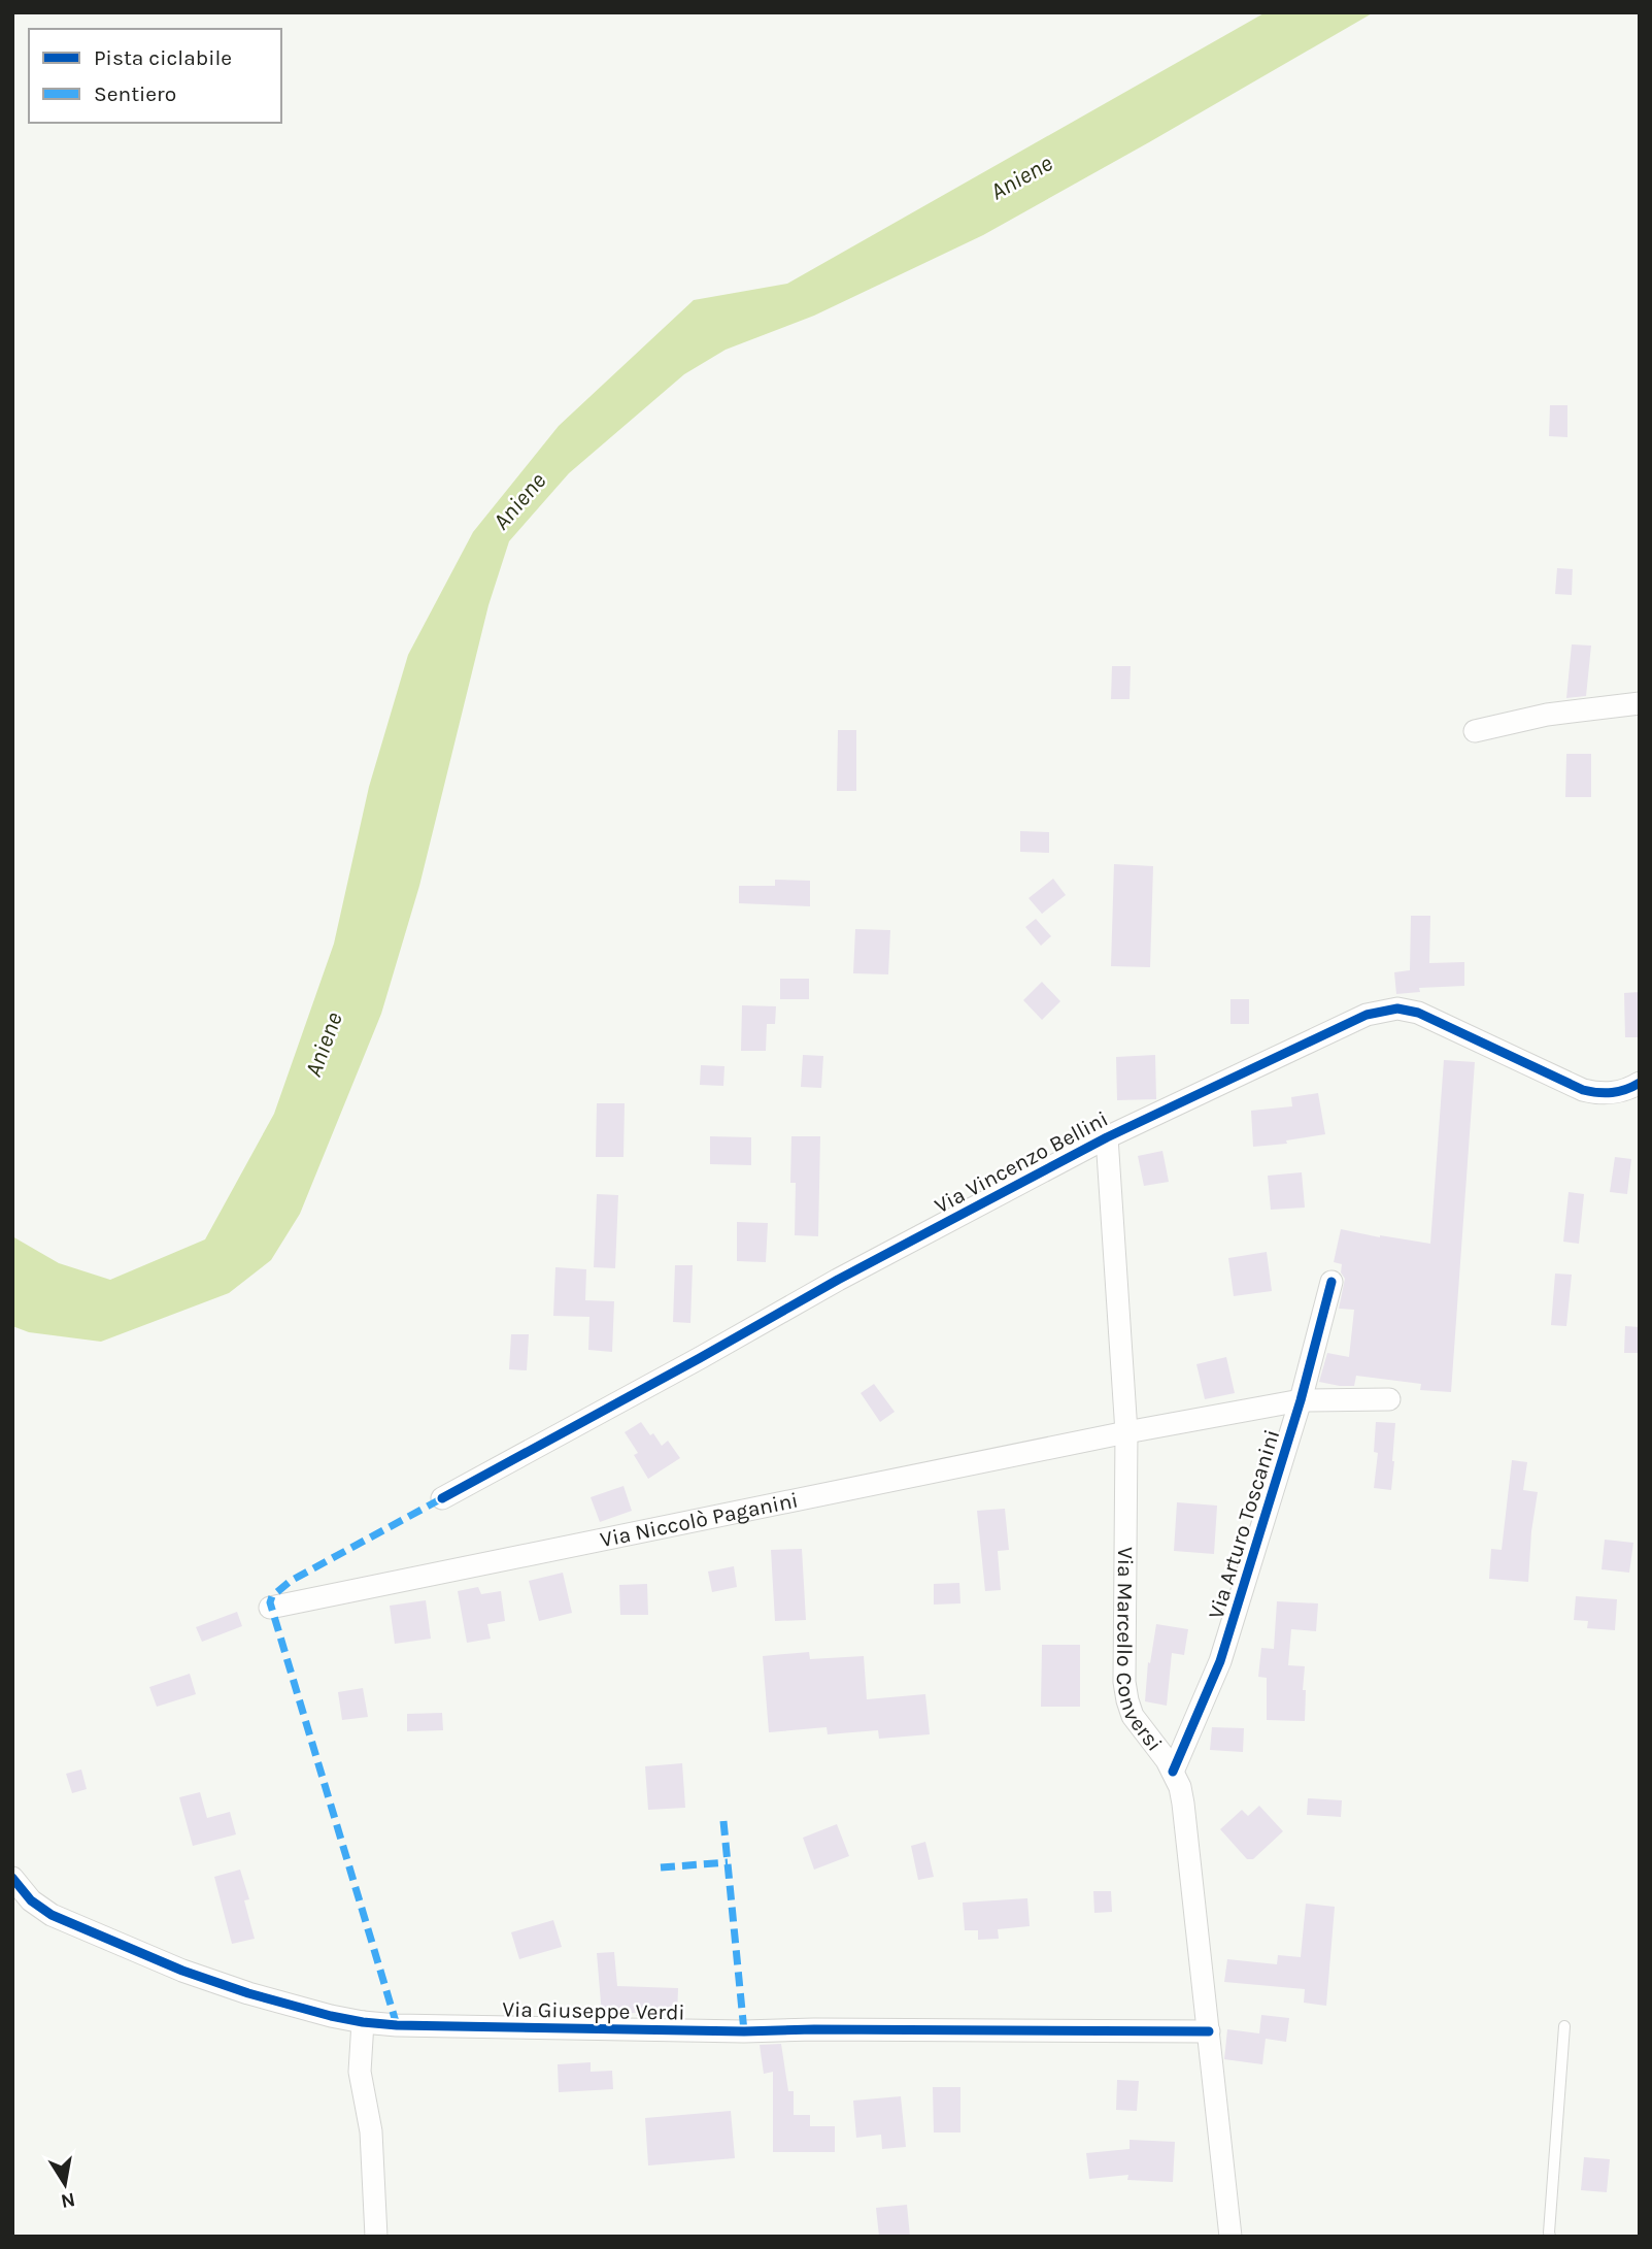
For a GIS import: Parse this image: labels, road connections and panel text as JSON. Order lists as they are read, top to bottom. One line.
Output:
{"streets":{"street":["Via Vincenzo Bellini","Via Niccolò Paganini","Via Arturo Toscanini","Via Marcello Conversi","Via Giuseppe Verdi"]},"crossings":[["Via Vincenzo Bellini","Via Marcello Conversi"],["Via Niccolò Paganini","Via Arturo Toscanini"],["Via Niccolò Paganini","Via Marcello Conversi"],["Via Arturo Toscanini","Via Marcello Conversi"],["Via Marcello Conversi","Via Giuseppe Verdi"]],"water":["Aniene"],"legend":["Pista ciclabile","Sentiero"],"north":"bottom"}
